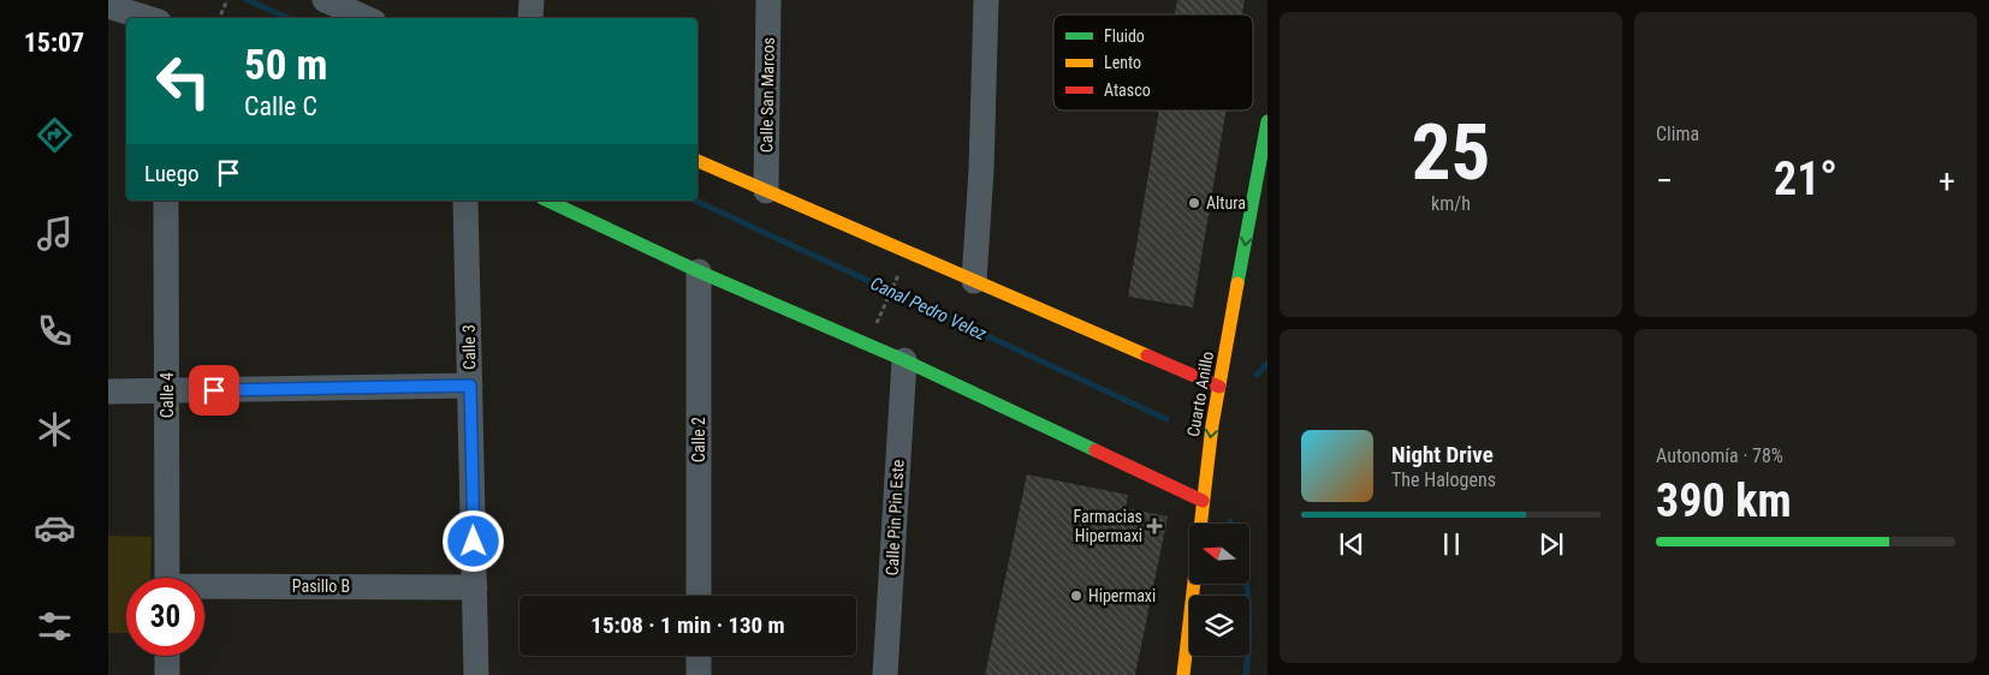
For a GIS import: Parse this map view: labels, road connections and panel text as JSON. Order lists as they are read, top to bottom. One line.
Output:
{"streets":{"main road":["Cuarto Anillo"],"street":["Calle San Marcos","Calle 3","Calle 4","Calle 2","Calle Pin Pin Este","Pasillo B"]},"crossings":[["Calle 3","Pasillo B"]],"one_way":["Cuarto Anillo"],"water":["Canal Pedro Velez"],"places":{"other":["Altura","Hipermaxi"],"health":["Farmacias Hipermaxi"]},"legend":["Fluido","Lento","Atasco"],"north":"left","page":{"tabs":"15:07","tile":[["25","km/h"],"Clima",["Autonomía · 78%","390 km"]],"turn":["50 m","Calle C"],"then":"Luego","heat":["−","21°","+"],"song":["Night Drive","The Halogens"],"limit":"30","trip":"15:08 · 1 min · 130 m"}}
